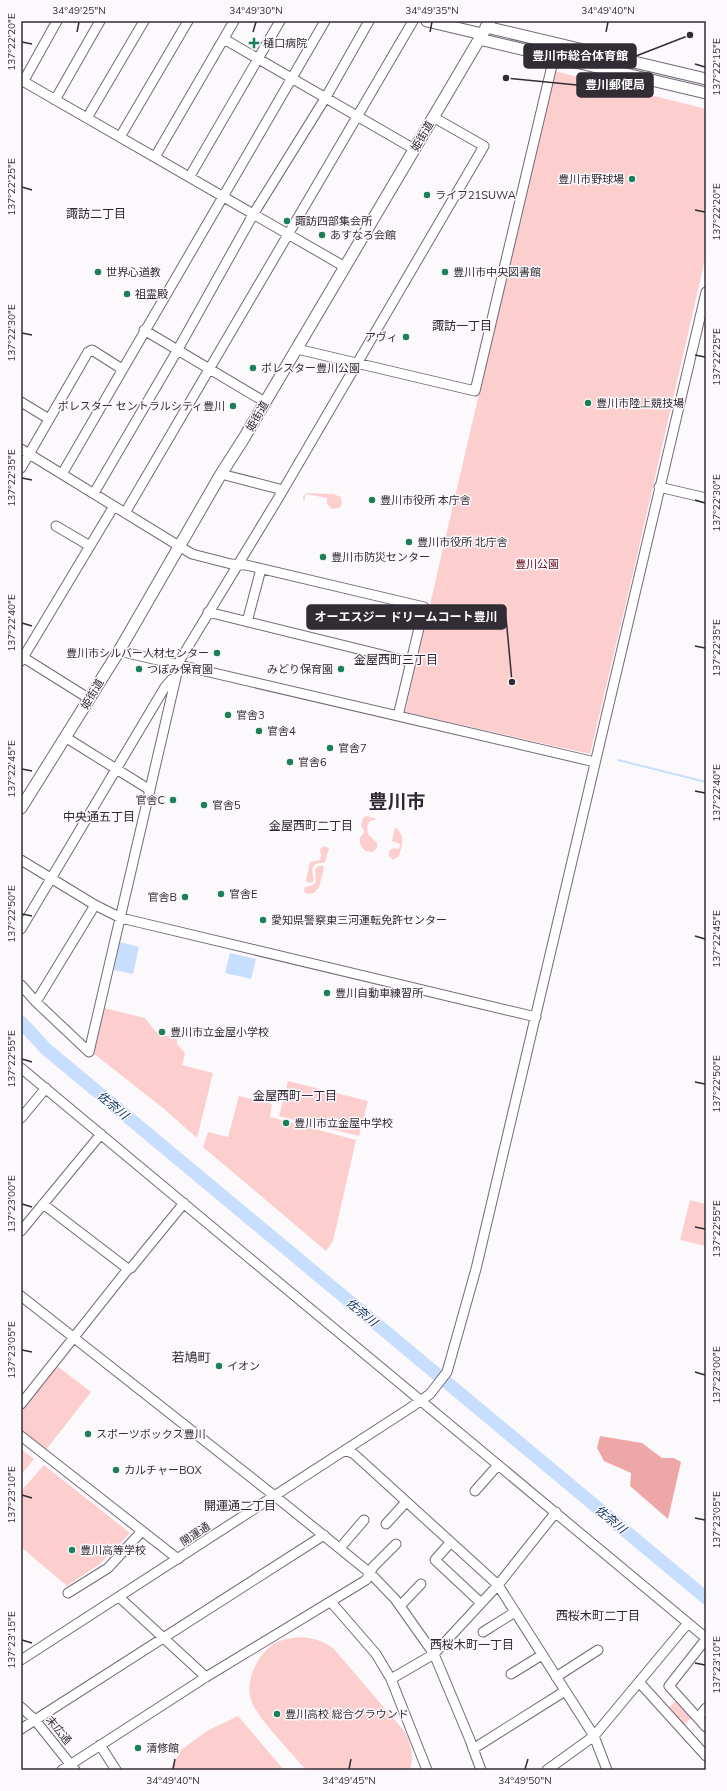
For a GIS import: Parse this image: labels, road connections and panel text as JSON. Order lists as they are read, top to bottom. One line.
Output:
{"streets":{"main road":["姫街道"],"street":["開運通","末広通"]},"districts":["諏訪二丁目","諏訪一丁目","金屋西町三丁目","豊川市","中央通五丁目","金屋西町二丁目","金屋西町一丁目","若鳩町","開運通二丁目","西桜木町二丁目","西桜木町一丁目"],"water":["佐奈川"],"parks":["豊川公園"],"places":{"other":["豊川市総合体育館","豊川郵便局","豊川市野球場","ライフ21SUWA","諏訪四部集会所","あすなろ会館","世界心道教","豊川市中央図書館","祖霊殿","アヴィ","ポレスター豊川公園","豊川市陸上競技場","ポレスター セントラルシティ豊川","豊川市役所 本庁舎","豊川市役所 北庁舎","豊川市防災センター","豊川市シルバー人材センター","つぼみ保育園","みどり保育園","オーエスジー ドリームコート豊川","官舎3","官舎4","官舎7","官舎6","官舎C","官舎5","官舎E","官舎B","愛知県警察東三河運転免許センター","豊川自動車練習所","豊川市立金屋小学校","豊川市立金屋中学校","イオン","スポーツボックス豊川","カルチャーBOX","豊川高等学校","豊川高校 総合グラウンド","清修館"],"health":["樋口病院"]},"coordinates":["34°49'25\"N","34°49'30\"N","34°49'35\"N","34°49'40\"N","137°22'20\"E","137°22'15\"E","137°22'25\"E","137°22'30\"E","137°22'35\"E","137°22'40\"E","137°22'45\"E","137°22'50\"E","137°22'55\"E","137°23'00\"E","137°23'05\"E","137°23'10\"E","137°23'15\"E","34°49'45\"N","34°49'50\"N"]}
